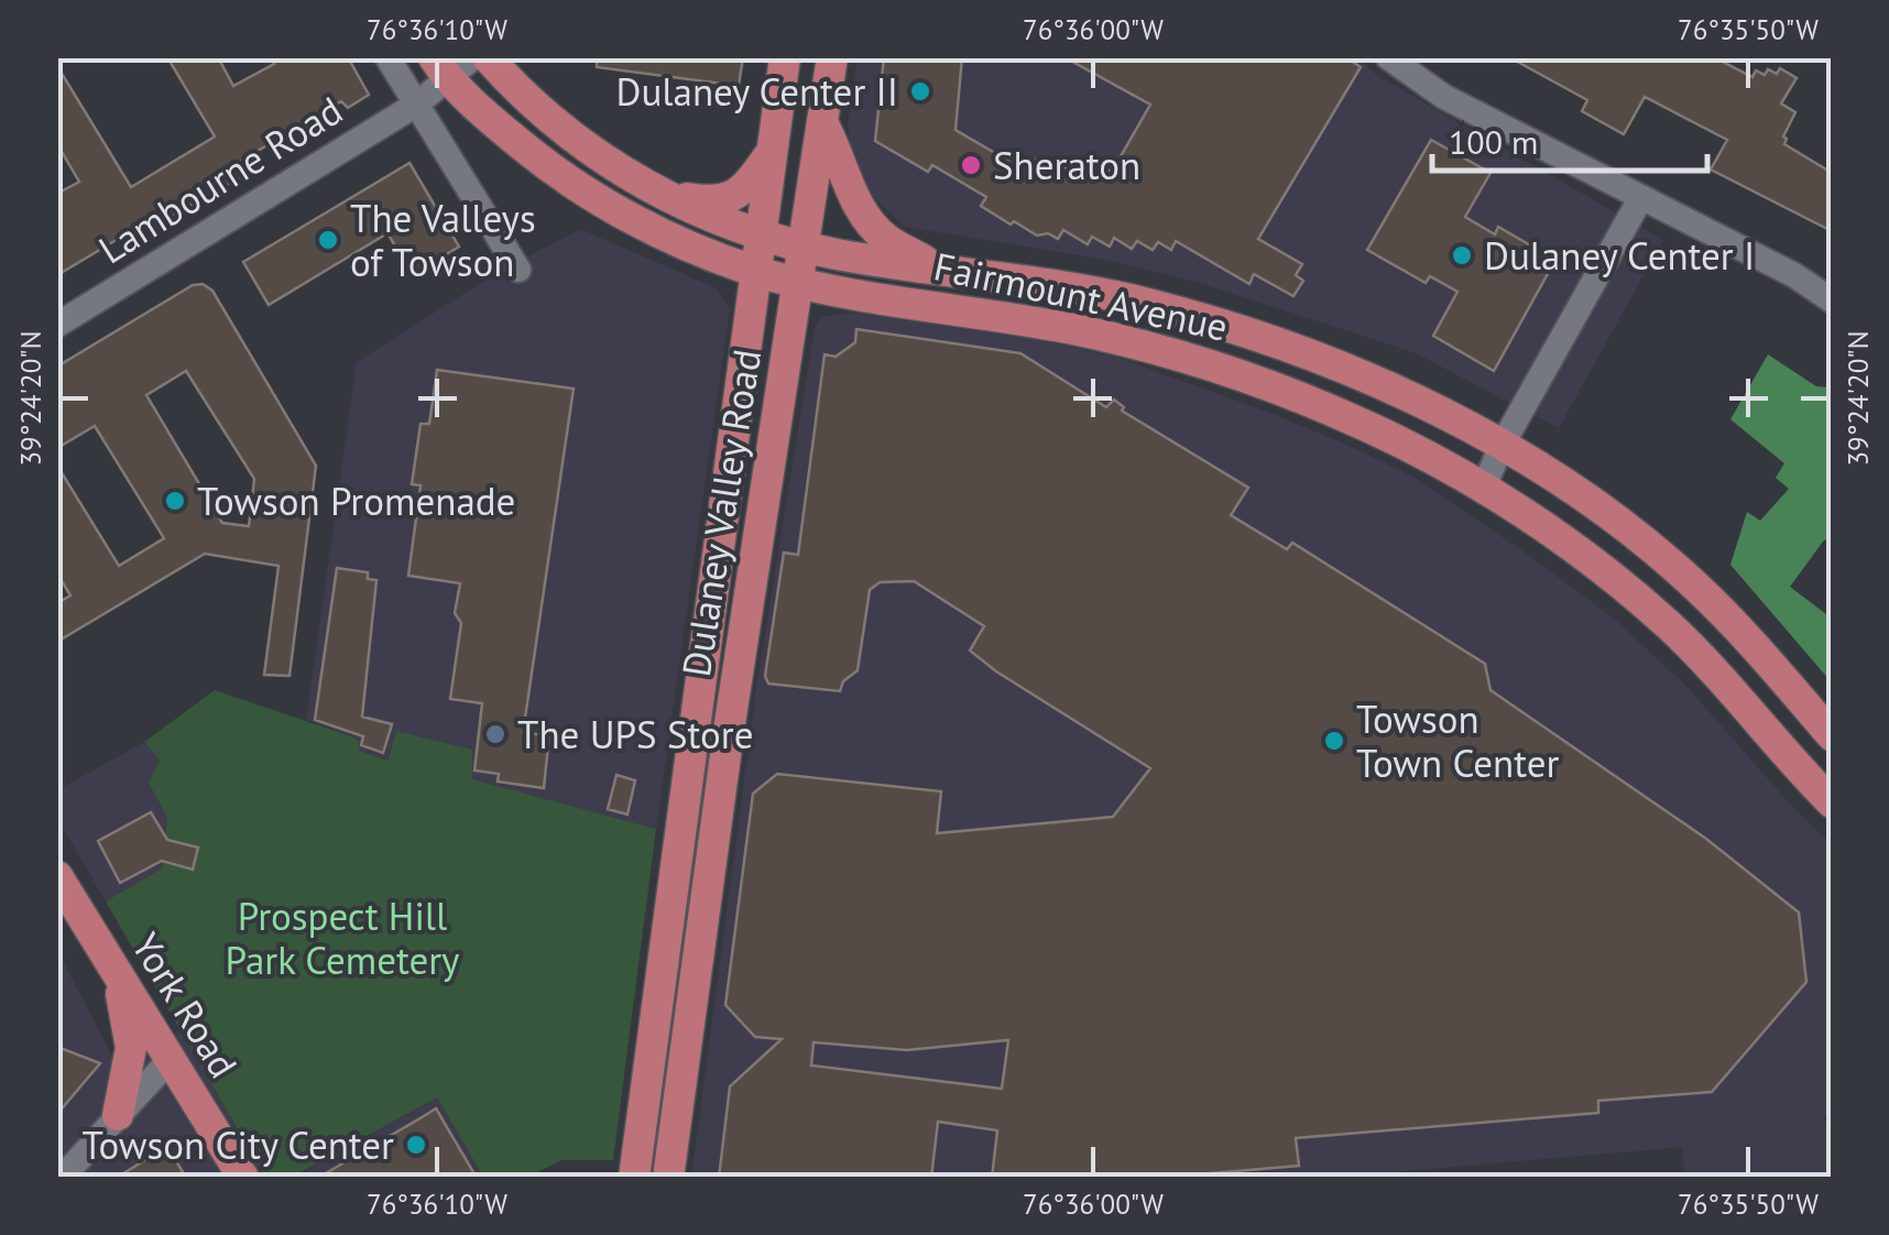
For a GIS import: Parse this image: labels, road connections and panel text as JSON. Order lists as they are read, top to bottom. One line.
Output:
{"streets":{"main road":["Fairmount Avenue","Dulaney Valley Road","York Road"],"street":["Lambourne Road"]},"crossings":[["Lambourne Road","Fairmount Avenue"],["Fairmount Avenue","Dulaney Valley Road"]],"parks":["Prospect Hill Park Cemetery"],"places":["Dulaney Center II","Sheraton","The Valleys of Towson","Dulaney Center I","Towson Promenade","The UPS Store","Towson Town Center","Towson City Center"],"scale_bar":"100 m","coordinates":["76°36'10\"W","76°36'00\"W","76°35'50\"W","39°24'20\"N"]}
